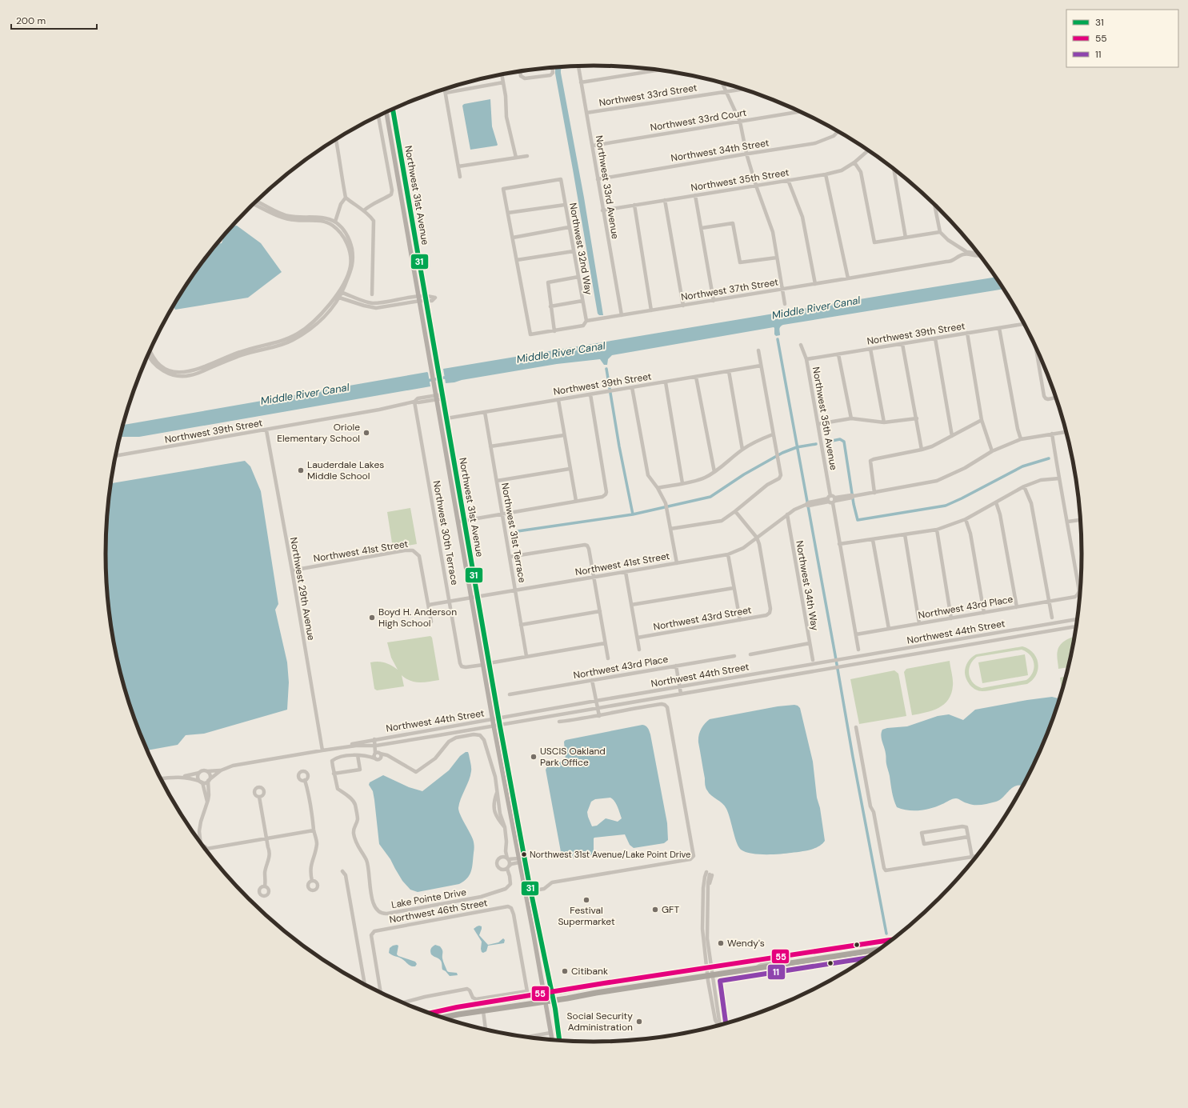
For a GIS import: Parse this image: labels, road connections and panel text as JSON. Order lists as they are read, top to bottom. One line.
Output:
{"streets":{"main road":["Northwest 31st Avenue"],"street":["Northwest 33rd Street","Northwest 33rd Court","Northwest 34th Street","Northwest 35th Street","Northwest 33rd Avenue","Northwest 32nd Way","Northwest 37th Street","Northwest 39th Street","Northwest 35th Avenue","Northwest 30th Terrace","Northwest 31st Terrace","Northwest 41st Street","Northwest 34th Way","Northwest 29th Avenue","Northwest 43rd Place","Northwest 43rd Street","Northwest 44th Street","Lake Pointe Drive","Northwest 46th Street"]},"crossings":[["Northwest 33rd Street","Northwest 33rd Avenue"],["Northwest 33rd Court","Northwest 33rd Avenue"],["Northwest 34th Street","Northwest 33rd Avenue"],["Northwest 35th Street","Northwest 33rd Avenue"],["Northwest 33rd Avenue","Northwest 37th Street"],["Northwest 31st Avenue","Northwest 39th Street"],["Northwest 31st Avenue","Northwest 30th Terrace"],["Northwest 31st Avenue","Northwest 41st Street"],["Northwest 31st Avenue","Northwest 44th Street"],["Northwest 32nd Way","Northwest 37th Street"],["Northwest 39th Street","Northwest 35th Avenue"],["Northwest 39th Street","Northwest 30th Terrace"],["Northwest 39th Street","Northwest 31st Terrace"],["Northwest 39th Street","Northwest 29th Avenue"],["Northwest 35th Avenue","Northwest 41st Street"],["Northwest 35th Avenue","Northwest 43rd Place"],["Northwest 30th Terrace","Northwest 41st Street"],["Northwest 31st Terrace","Northwest 41st Street"],["Northwest 41st Street","Northwest 34th Way"],["Northwest 41st Street","Northwest 29th Avenue"],["Northwest 41st Street","Northwest 43rd Street"],["Northwest 34th Way","Northwest 44th Street"],["Northwest 29th Avenue","Northwest 44th Street"],["Northwest 44th Street","Lake Pointe Drive"]],"water":["Middle River Canal"],"places":["Oriole Elementary School","Lauderdale Lakes Middle School","Boyd H. Anderson High School","USCIS Oakland Park Office","Northwest 31st Avenue/Lake Point Drive","Festival Supermarket","GFT","Wendy's","Citibank","Social Security Administration"],"lines":["transit line 31","transit line 55","transit line 11"],"legend":["31","55","11"],"scale_bar":"200 m"}
